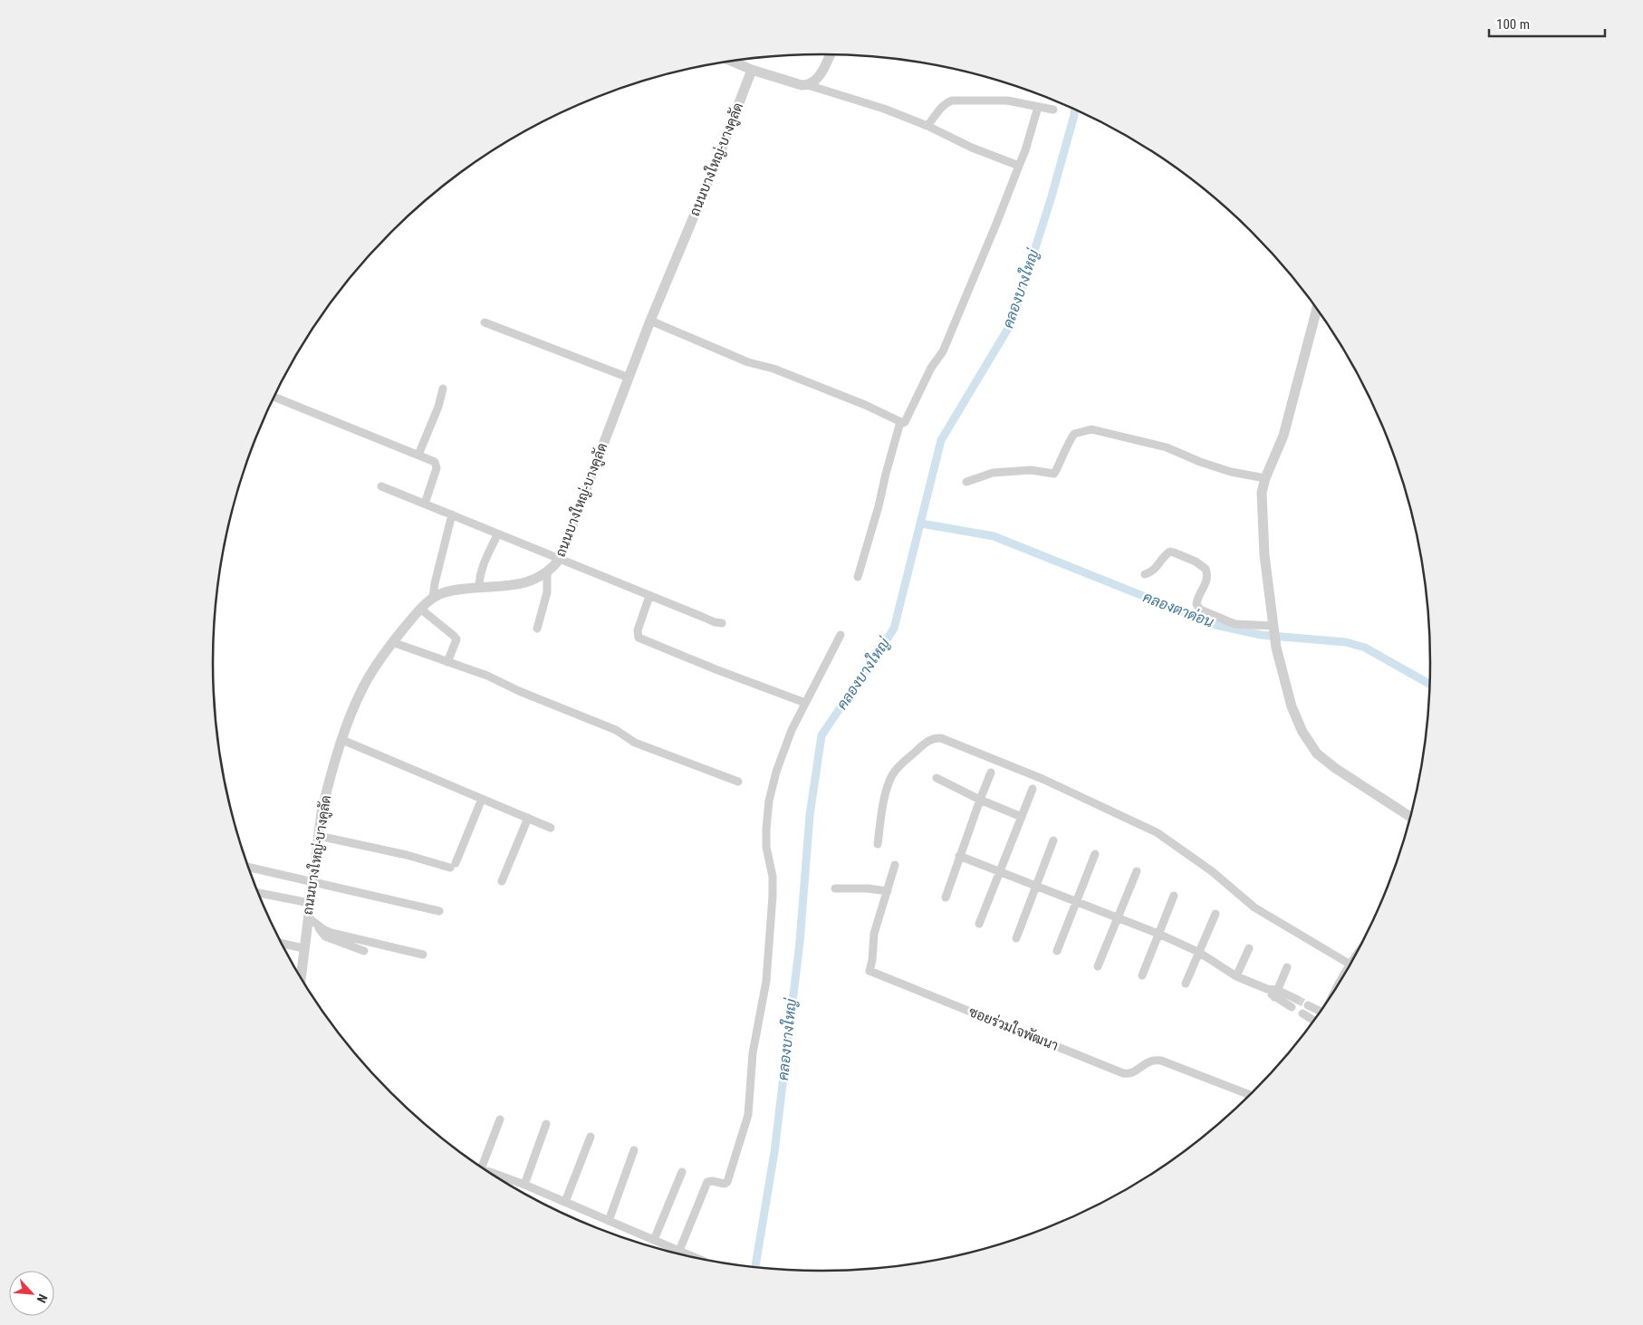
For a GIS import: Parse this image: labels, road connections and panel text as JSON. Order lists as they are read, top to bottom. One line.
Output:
{"streets":{"street":["ถนนบางใหญ่-บางคูลัด","ซอยร่วมใจพัฒนา"]},"water":["คลองบางใหญ่","คลองตาด่อน"],"scale_bar":"100 m","north":"bottom right"}
